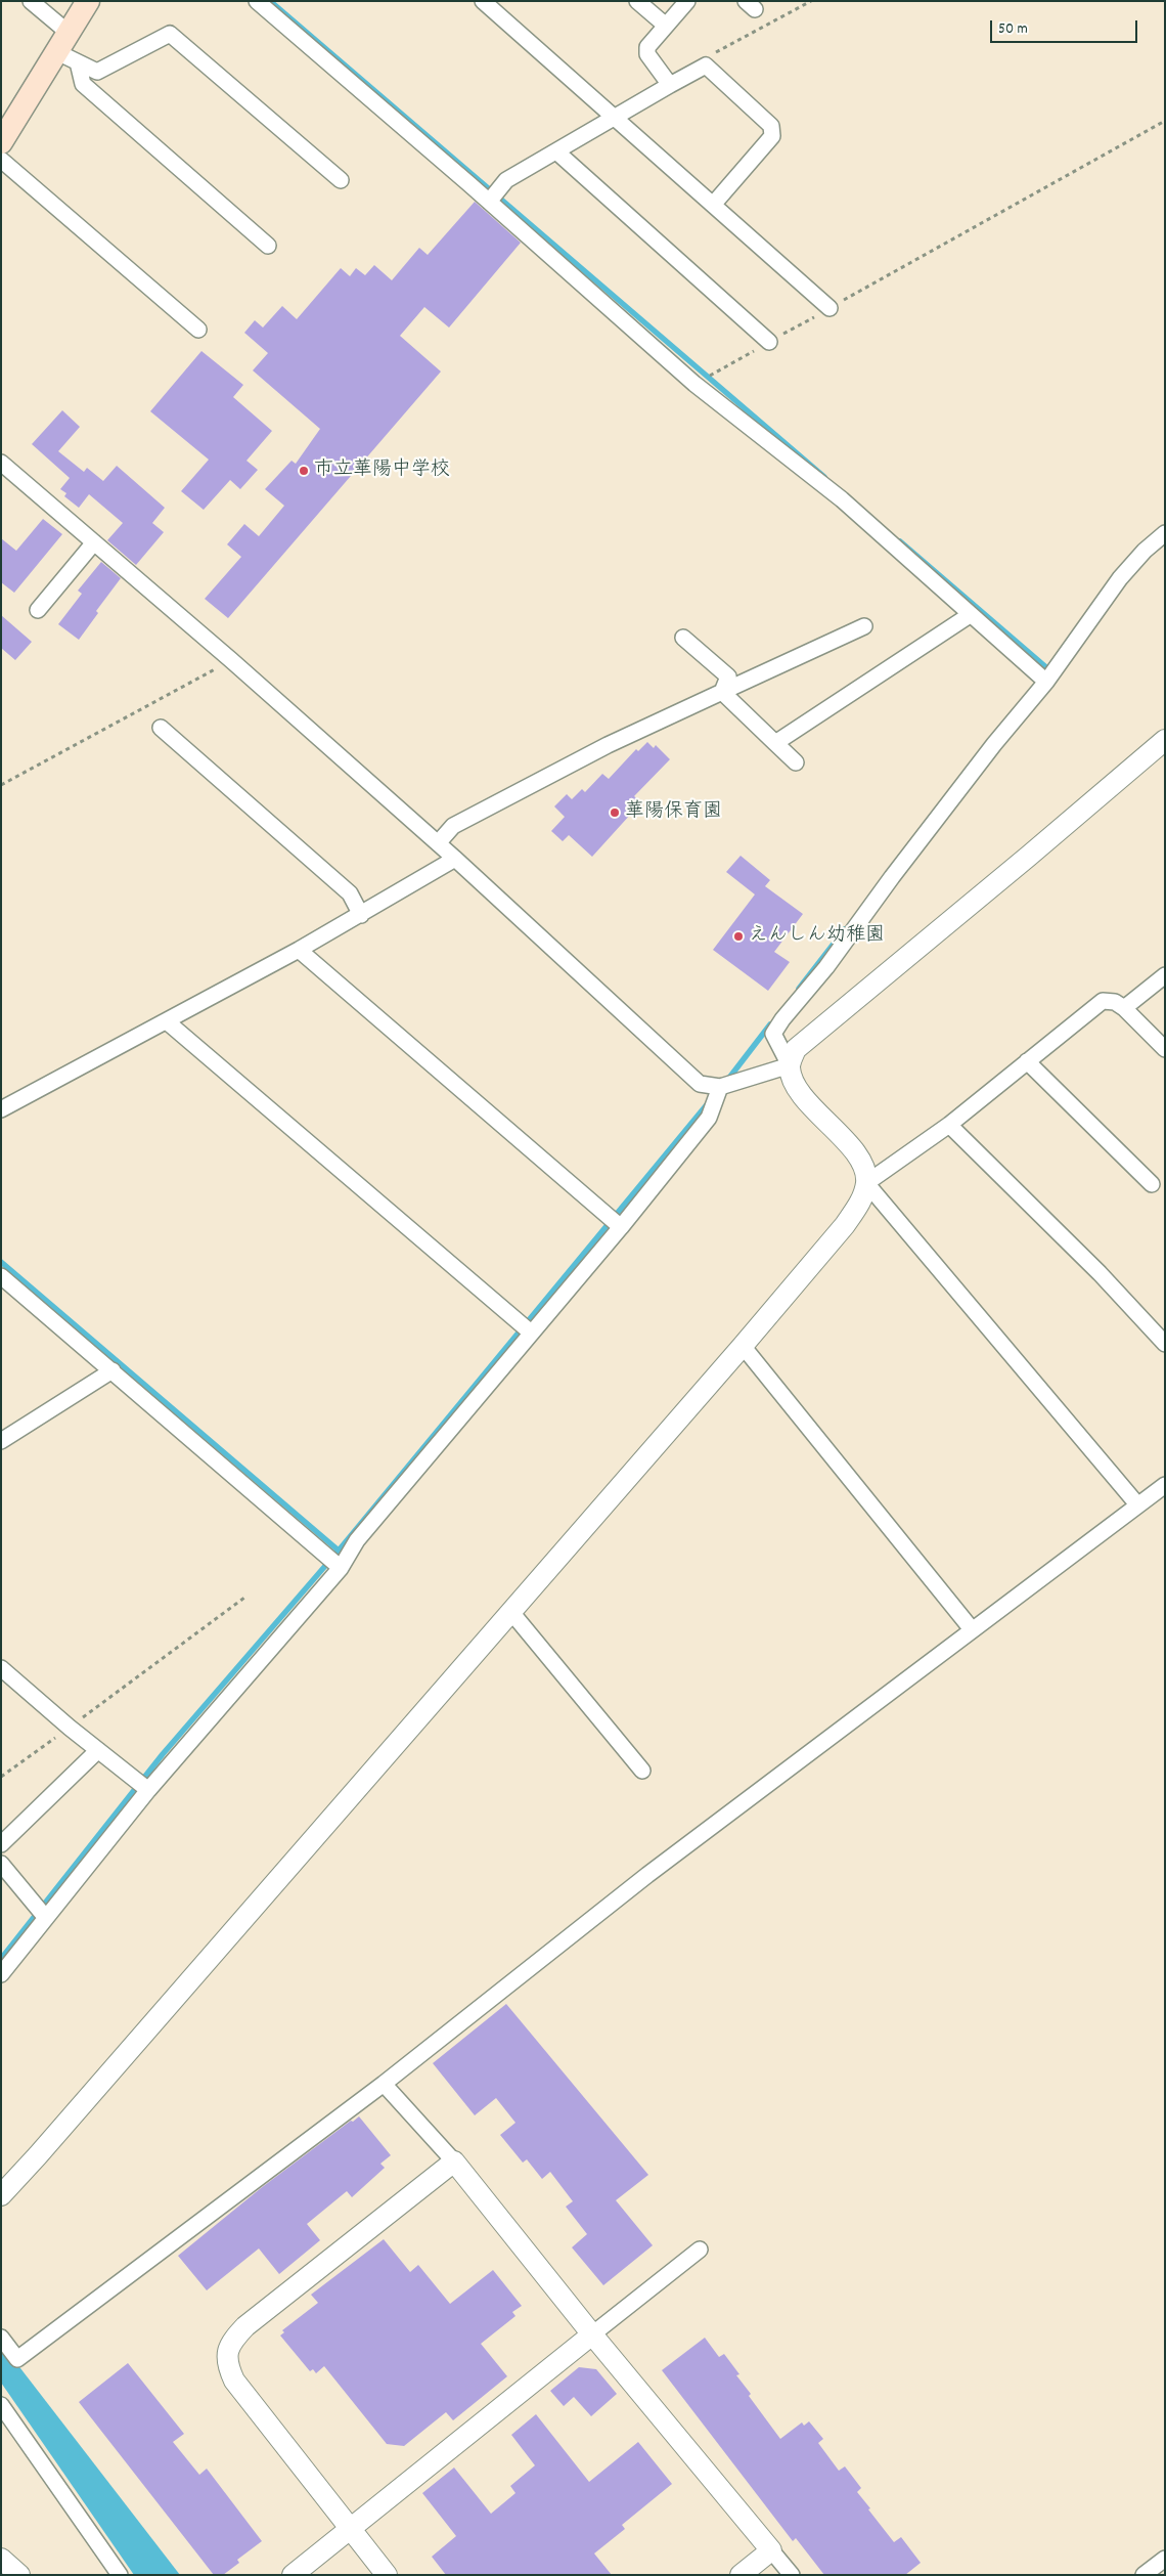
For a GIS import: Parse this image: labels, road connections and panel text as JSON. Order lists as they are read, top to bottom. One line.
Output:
{"places":["市立華陽中学校","華陽保育園","えんしん幼稚園"],"scale_bar":"50 m"}
